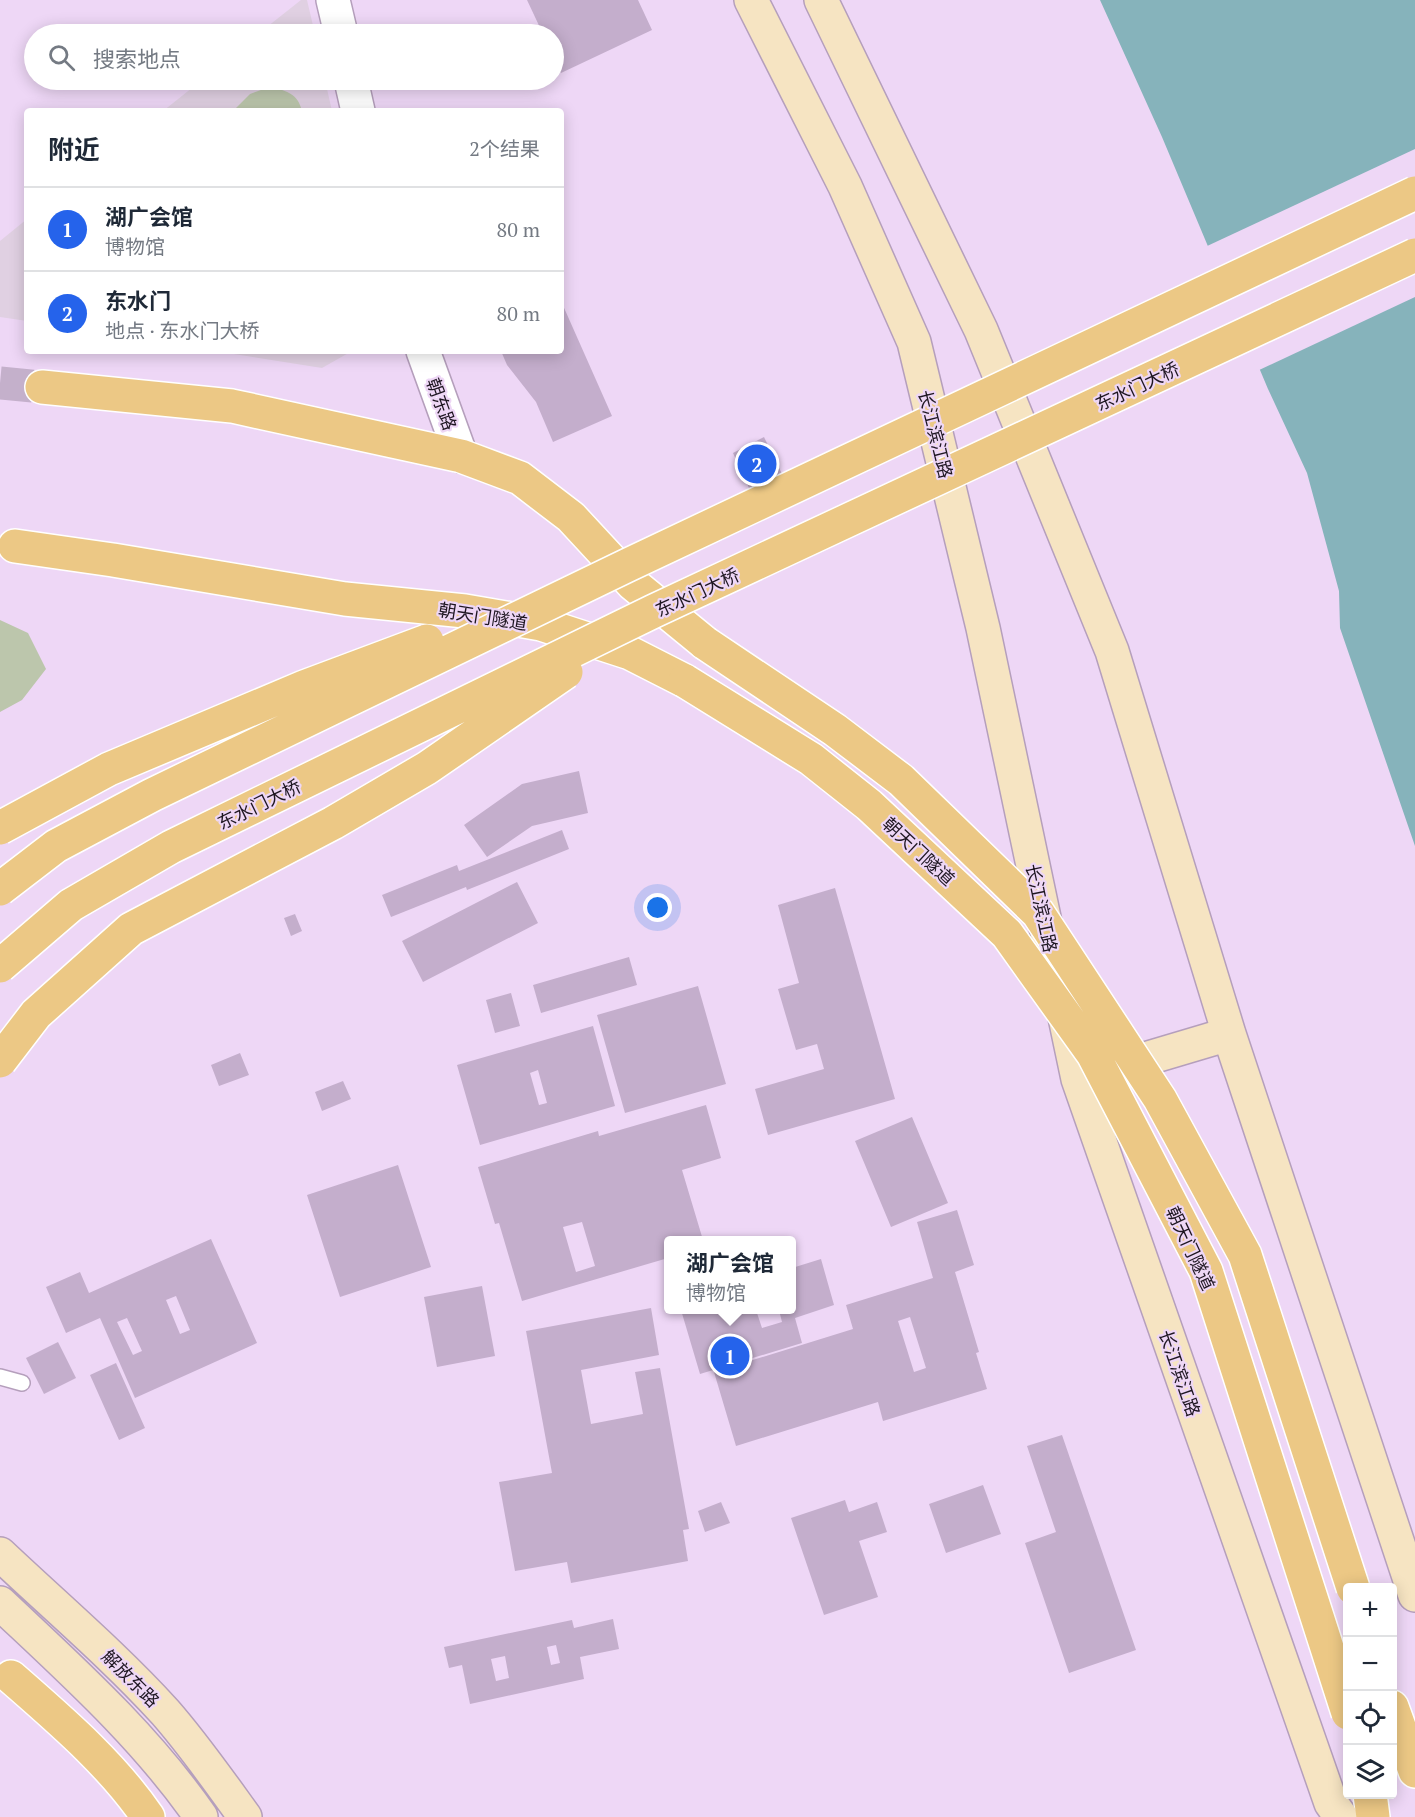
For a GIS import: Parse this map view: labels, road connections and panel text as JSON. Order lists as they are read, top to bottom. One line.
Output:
{"streets":{"main road":["东水门大桥","长江滨江路","朝天门隧道","解放东路"],"street":["朝东路"]},"crossings":[["朝东路","朝天门隧道"]],"page":{"search":"搜索地点","heading":["附近","2个结果"],"list":[{"mark":"1","name":"湖广会馆","note":"博物馆","value":"80 m"},{"mark":"2","name":"东水门","note":"地点 · 东水门大桥","value":"80 m"}],"pins":["2","1"],"popup":["湖广会馆","博物馆"],"map_buttons":["+","−"]}}
